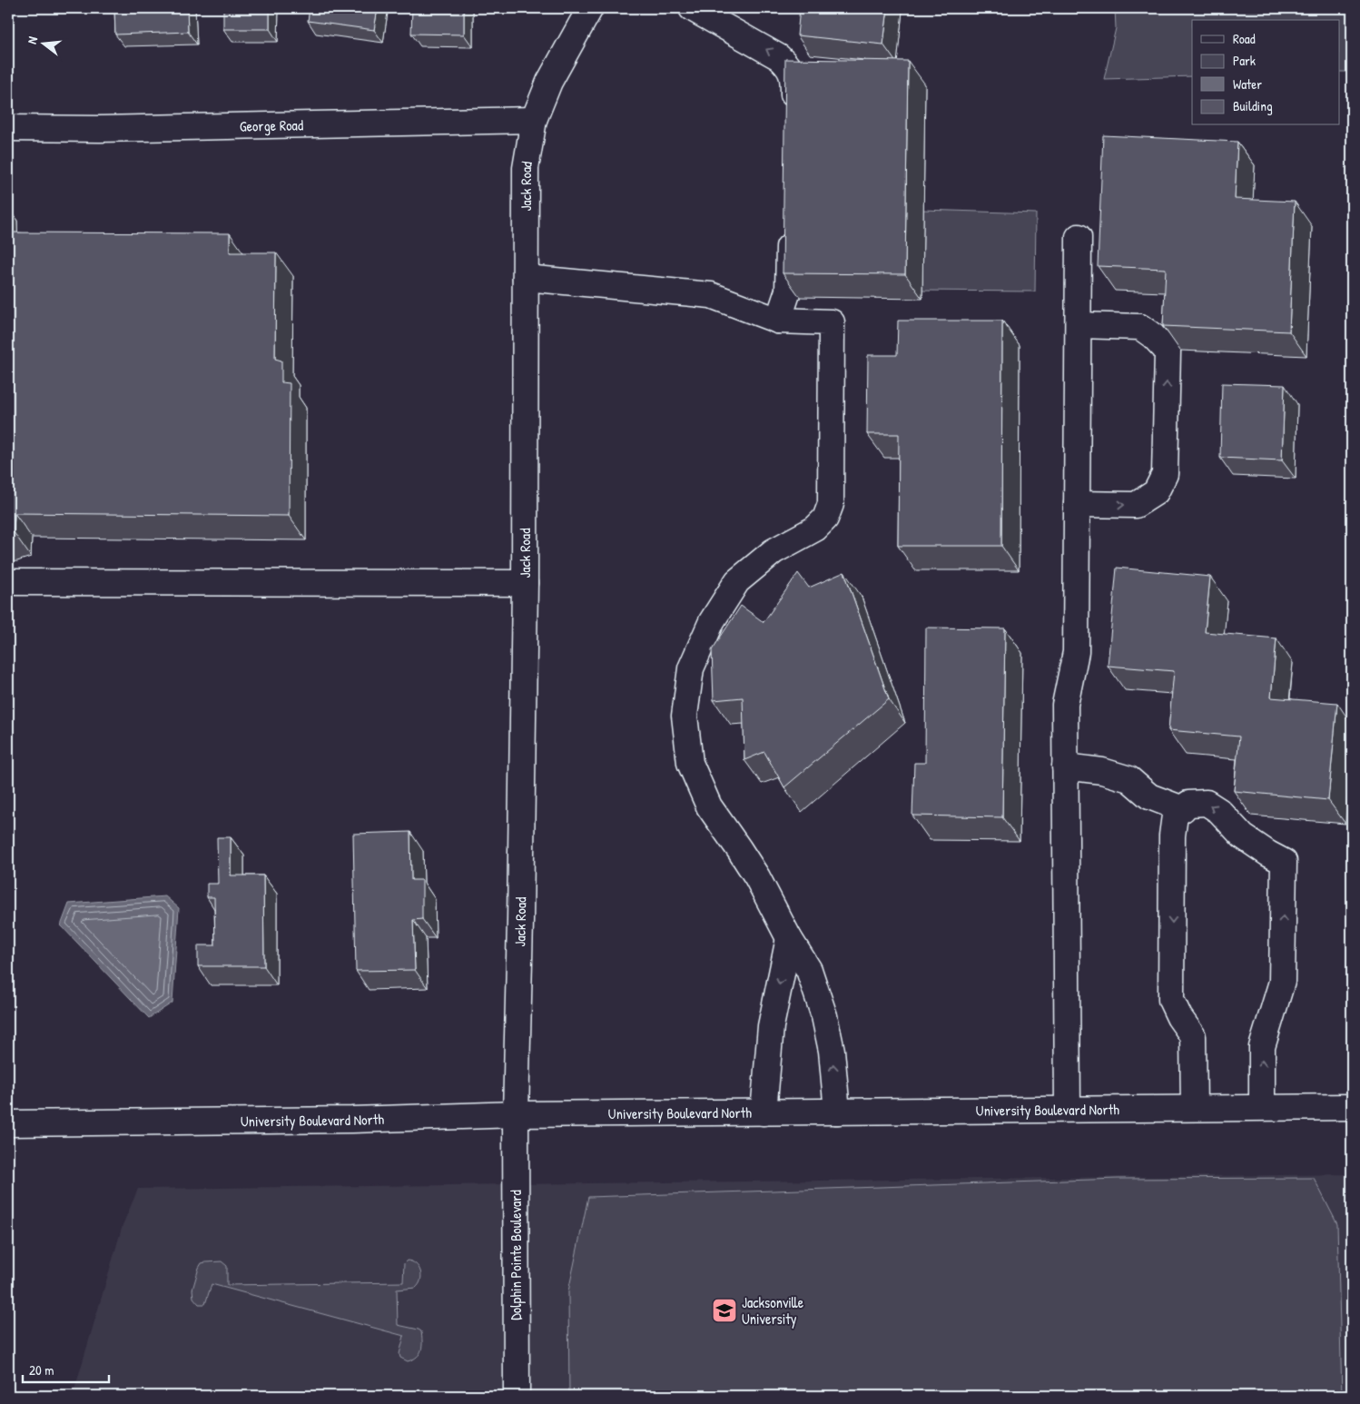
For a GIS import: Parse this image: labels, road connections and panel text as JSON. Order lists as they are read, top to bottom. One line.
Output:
{"streets":{"street":["George Road","Jack Road","University Boulevard North","Dolphin Pointe Boulevard"]},"crossings":[["George Road","Jack Road"],["Jack Road","University Boulevard North"],["Jack Road","Dolphin Pointe Boulevard"],["University Boulevard North","Dolphin Pointe Boulevard"]],"places":{"school or university":["Jacksonville University"]},"legend":["Road","Park","Water","Building"],"scale_bar":"20 m","north":"left"}
